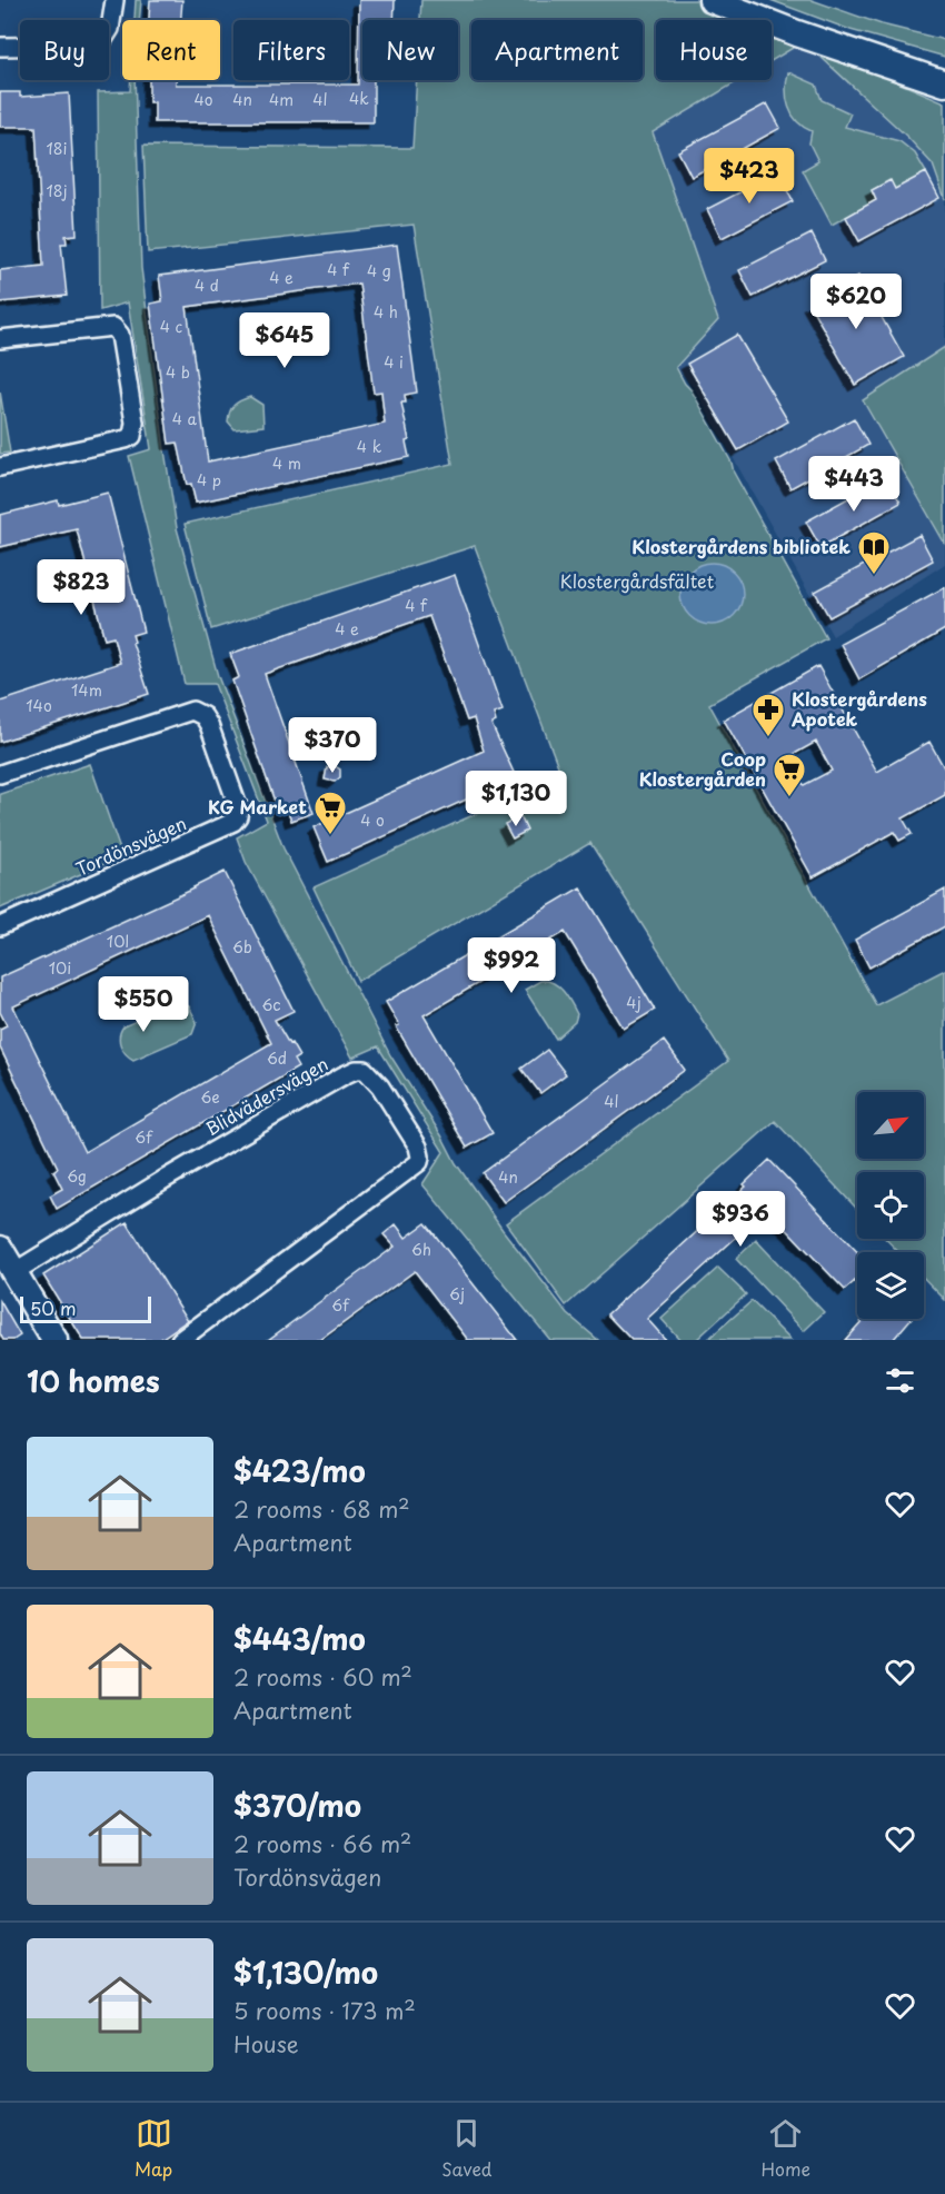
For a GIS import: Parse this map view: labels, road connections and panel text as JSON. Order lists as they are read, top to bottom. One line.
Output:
{"streets":{"street":["Tordönsvägen","Blidvädersvägen"]},"parks":["Klostergårdsfältet"],"places":{"library":["Klostergårdens bibliotek"],"pharmacy":["Klostergårdens Apotek"],"supermarket":["Coop Klostergården","KG Market"]},"house_numbers":["4k","4o","4n","4m","4l","18i","18j","4 f","4 g","4 e","4 d","4 h","4 c","4 i","4 b","4 a","4 k","4 m","4 p","4 f","4 e","14m","14o","4 o","10l","6b","10i","4j","6c","6d","6e","4l","6f","6g","4n","6h","6j","6f"],"scale_bar":"50 m","north":"top right","page":{"chip":["Buy","Rent","Filters","New","Apartment","House"],"price":["$423","$620","$645","$443","$823","$370","$1,130","$992","$550","$936"],"scale":"50 m","heading":"10 homes","list":[{"name":"$423/mo","note":"2 rooms · 68 m² · Apartment"},{"name":"$443/mo","note":"2 rooms · 60 m² · Apartment"},{"name":"$370/mo","note":"2 rooms · 66 m² · Tordönsvägen"},{"name":"$1,130/mo","note":"5 rooms · 173 m² · House"}],"tabs":["Map","Saved","Home"]}}
